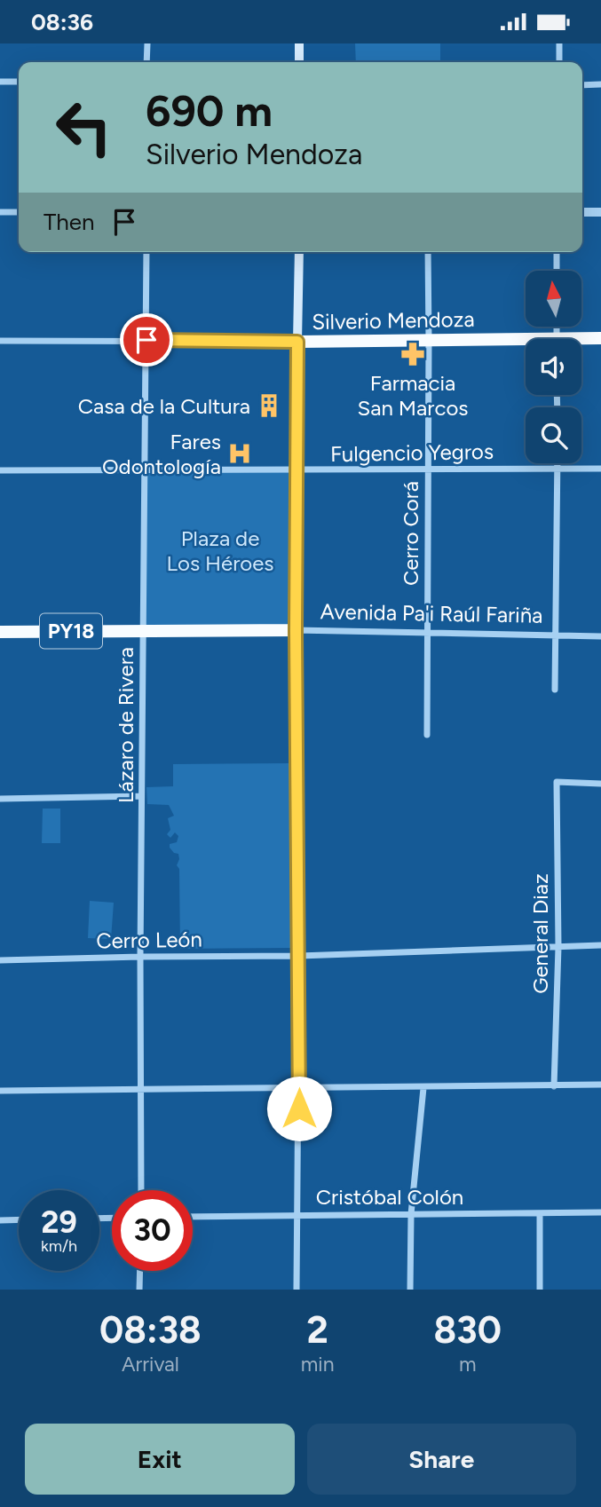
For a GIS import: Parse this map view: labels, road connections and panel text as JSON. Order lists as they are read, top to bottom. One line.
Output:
{"streets":{"highway":["Silverio Mendoza","Avenida Pa'i Raúl Fariña","PY18"],"street":["Fulgencio Yegros","Cerro Corá","Lázaro de Rivera","General Diaz","Cerro León","Cristóbal Colón"]},"crossings":[["Silverio Mendoza","Cerro Corá"],["Silverio Mendoza","Lázaro de Rivera"],["Fulgencio Yegros","Cerro Corá"],["Fulgencio Yegros","Lázaro de Rivera"],["Cerro Corá","Avenida Pa'i Raúl Fariña"],["Avenida Pa'i Raúl Fariña","Lázaro de Rivera"],["Lázaro de Rivera","Cerro León"],["General Diaz","Cerro León"]],"parks":["Plaza de Los Héroes"],"places":{"pharmacy":["Farmacia San Marcos"],"building":["Casa de la Cultura"],"hospital":["Fares Odontología"]},"north":"top","page":{"status":"08:36","turn":["690 m","Silverio Mendoza"],"then":"Then","speed":"29 km/h","limit":"30","eta":["08:38","Arrival","2","min","830","m"],"buttons":["Exit","Share"]}}
